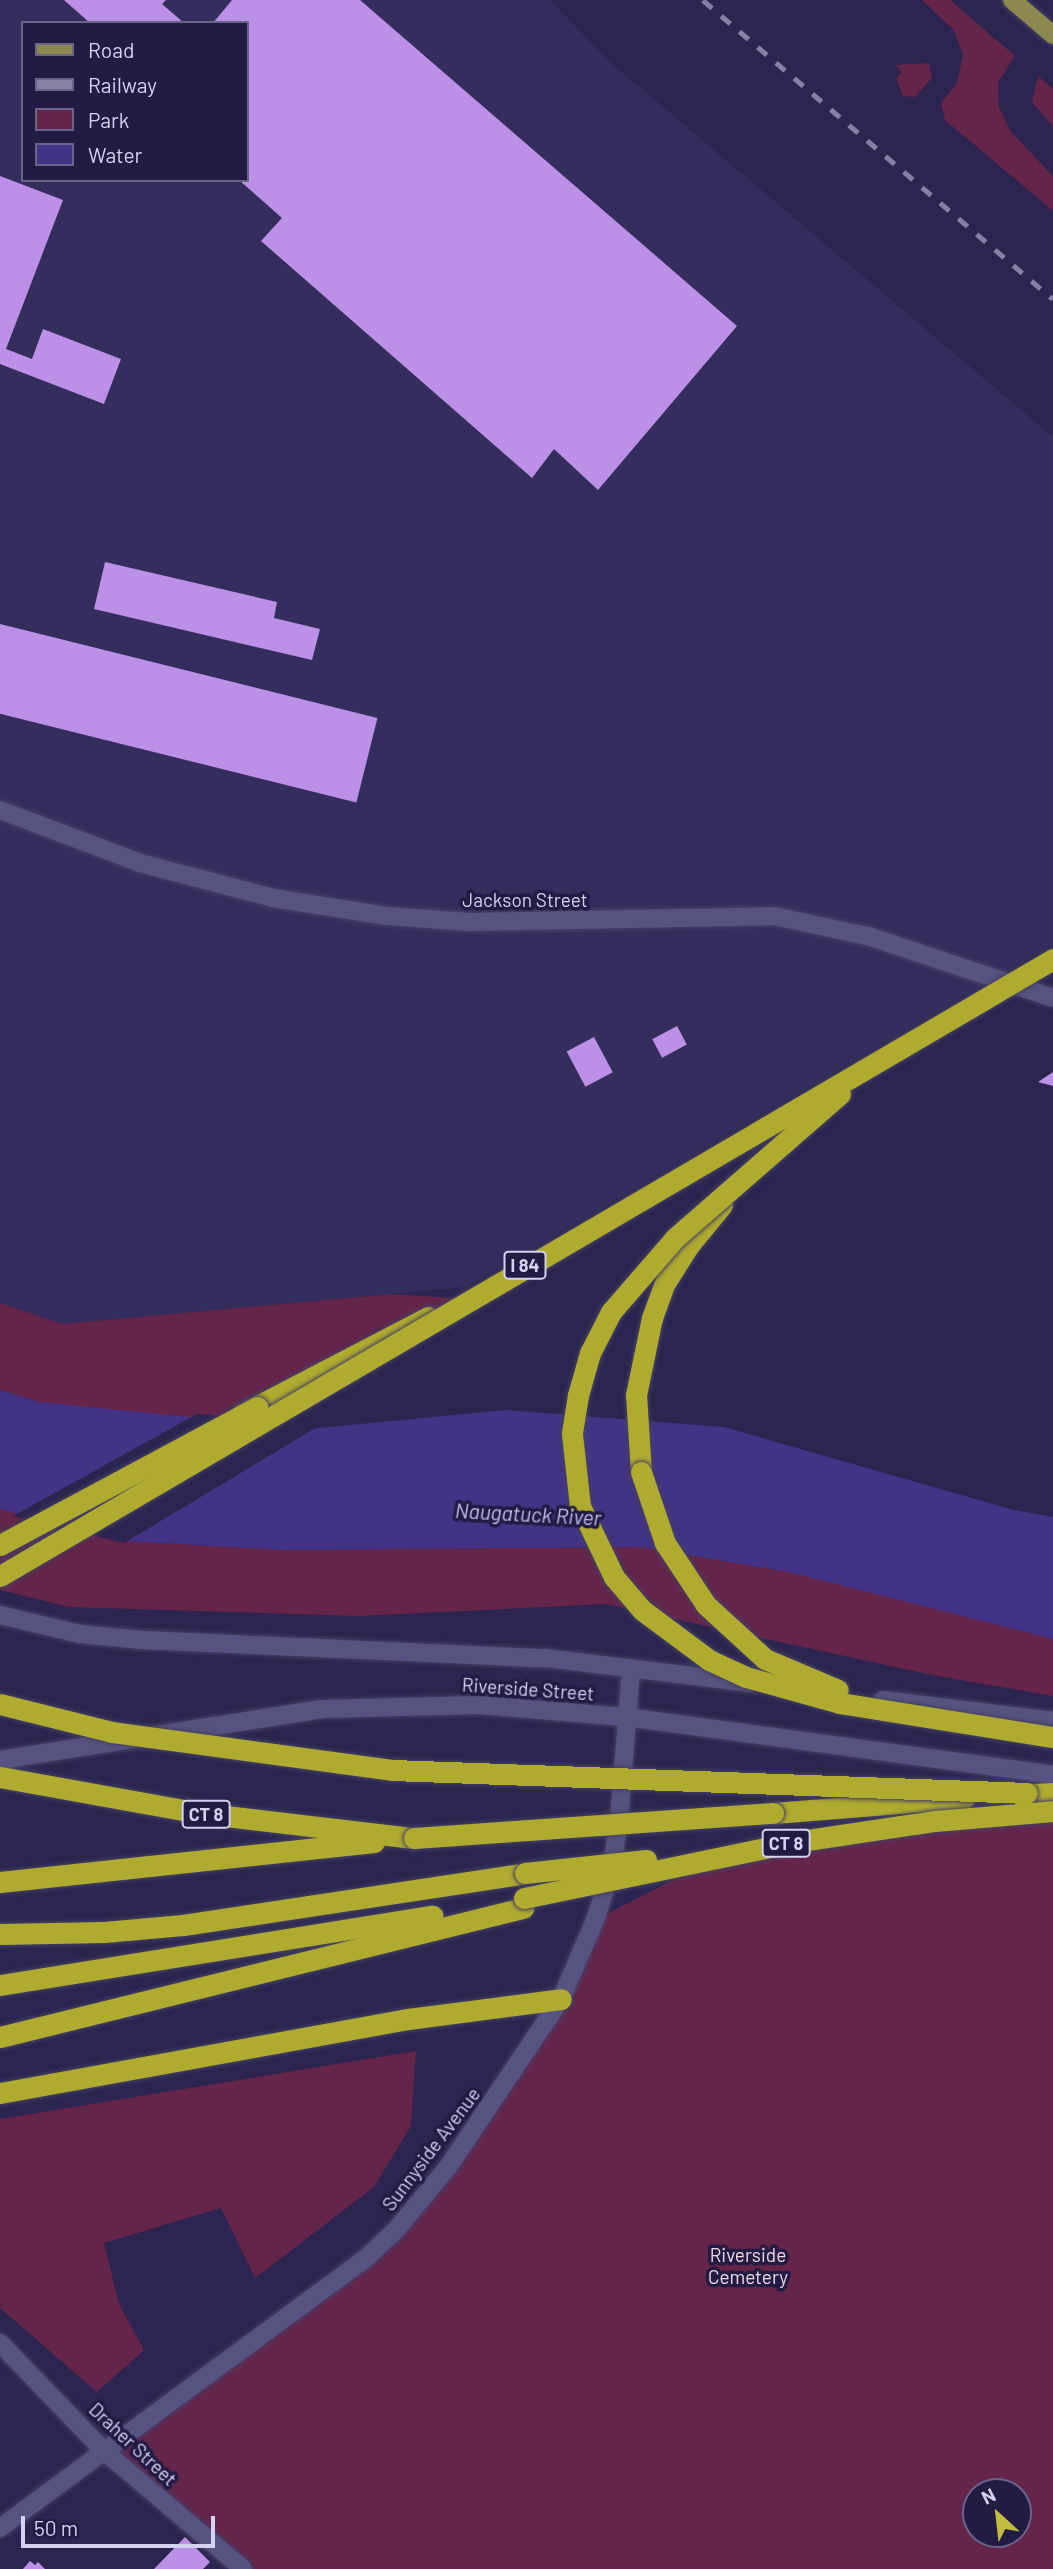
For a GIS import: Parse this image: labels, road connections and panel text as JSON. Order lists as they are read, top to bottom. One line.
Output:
{"streets":{"highway":["I 84","CT 8"],"street":["Jackson Street","Riverside Street","Sunnyside Avenue","Draher Street"]},"crossings":[["Riverside Street","Sunnyside Avenue"],["Sunnyside Avenue","Draher Street"]],"water":["Naugatuck River"],"parks":["Riverside Cemetery"],"legend":["Road","Railway","Park","Water"],"scale_bar":"50 m","north":"top left"}
